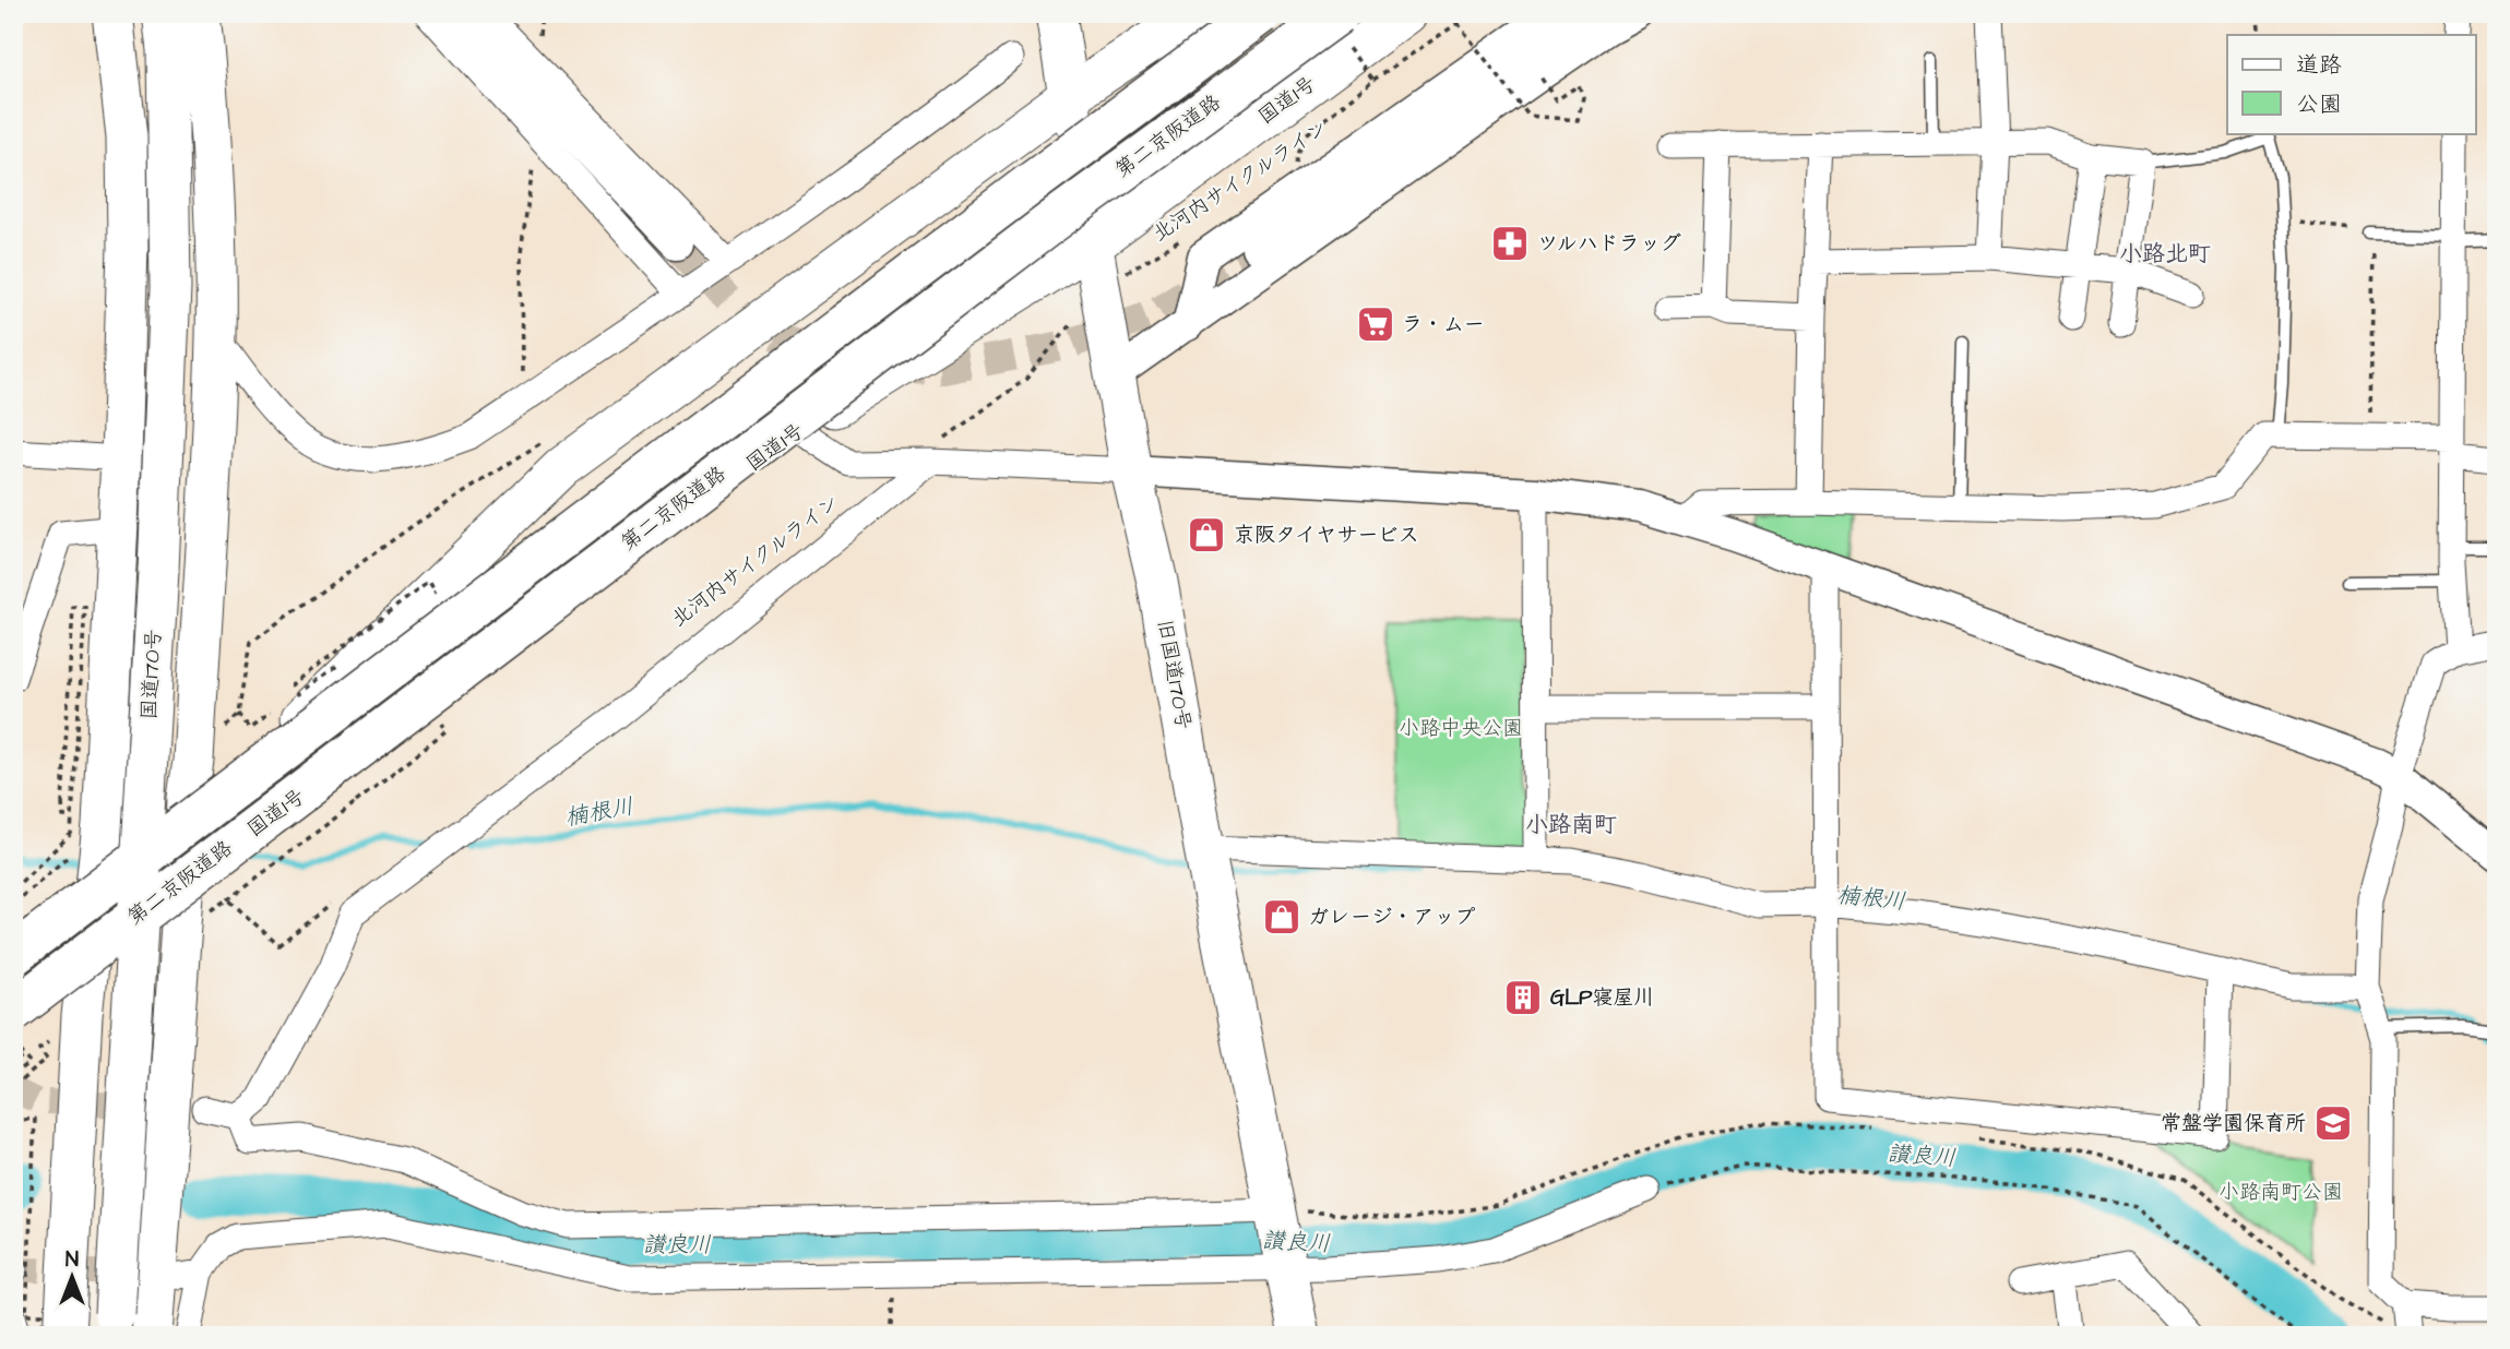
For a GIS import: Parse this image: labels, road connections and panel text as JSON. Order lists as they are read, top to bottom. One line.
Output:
{"streets":{"highway":["国道1号","第二京阪道路","国道170号","旧国道170号"],"path":["北河内サイクルライン"]},"crossings":[["国道1号","第二京阪道路"],["国道1号","旧国道170号"],["北河内サイクルライン","旧国道170号"]],"districts":["小路北町","小路南町"],"water":["楠根川","讃良川"],"parks":["小路中央公園","小路南町公園"],"places":{"pharmacy":["ツルハドラッグ"],"supermarket":["ラ・ムー"],"shop":["京阪タイヤサービス","ガレージ・アップ"],"building":["GLP寝屋川"],"school or university":["常盤学園保育所"]},"legend":["道路","公園"],"north":"top"}
